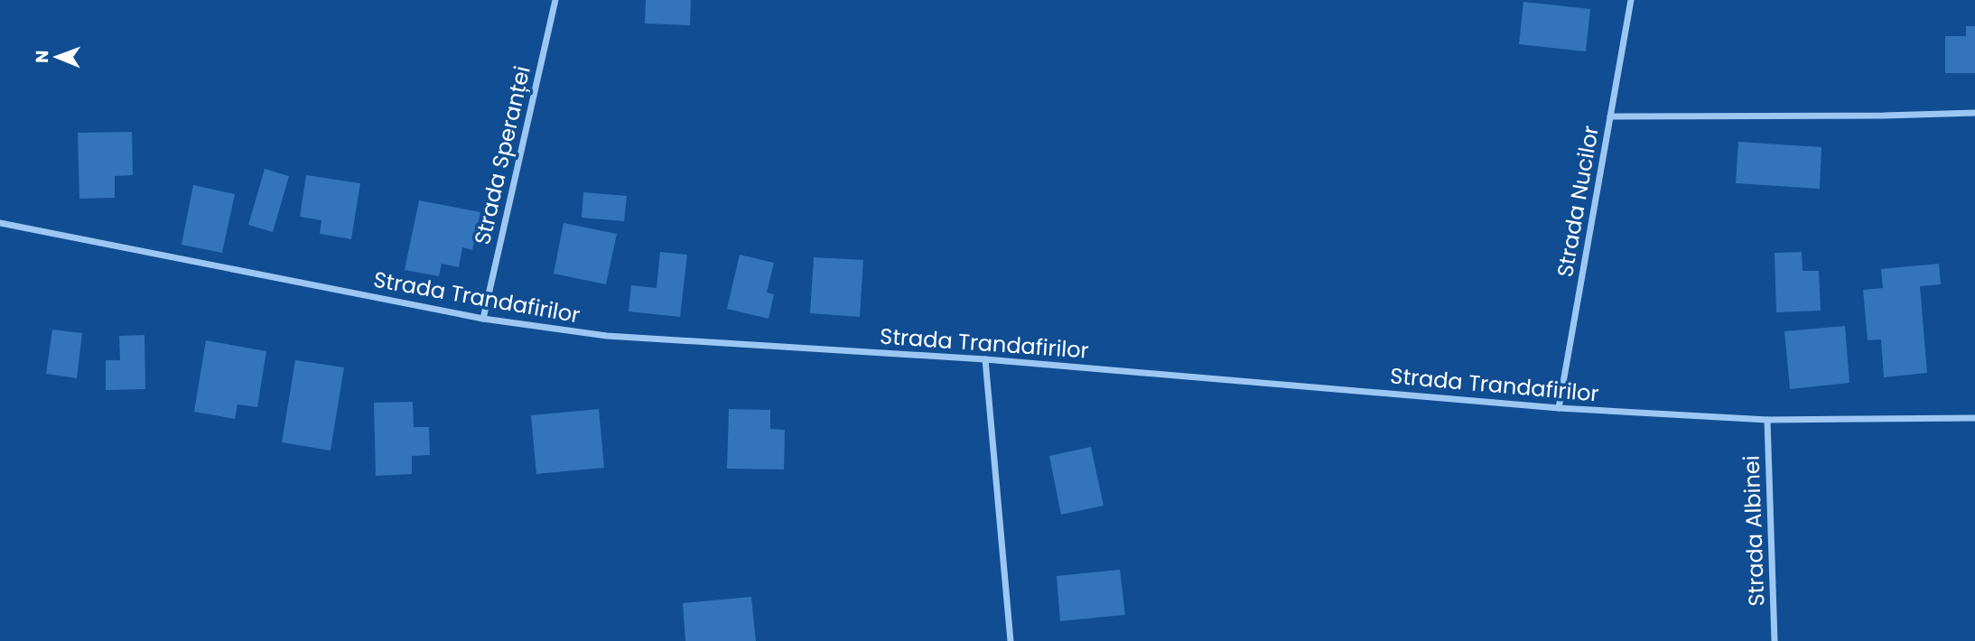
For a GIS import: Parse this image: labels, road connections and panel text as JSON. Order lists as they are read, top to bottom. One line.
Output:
{"streets":{"street":["Strada Speranței","Strada Nucilor","Strada Trandafirilor","Strada Albinei"]},"crossings":[["Strada Speranței","Strada Trandafirilor"],["Strada Nucilor","Strada Trandafirilor"],["Strada Trandafirilor","Strada Albinei"]],"north":"left"}
